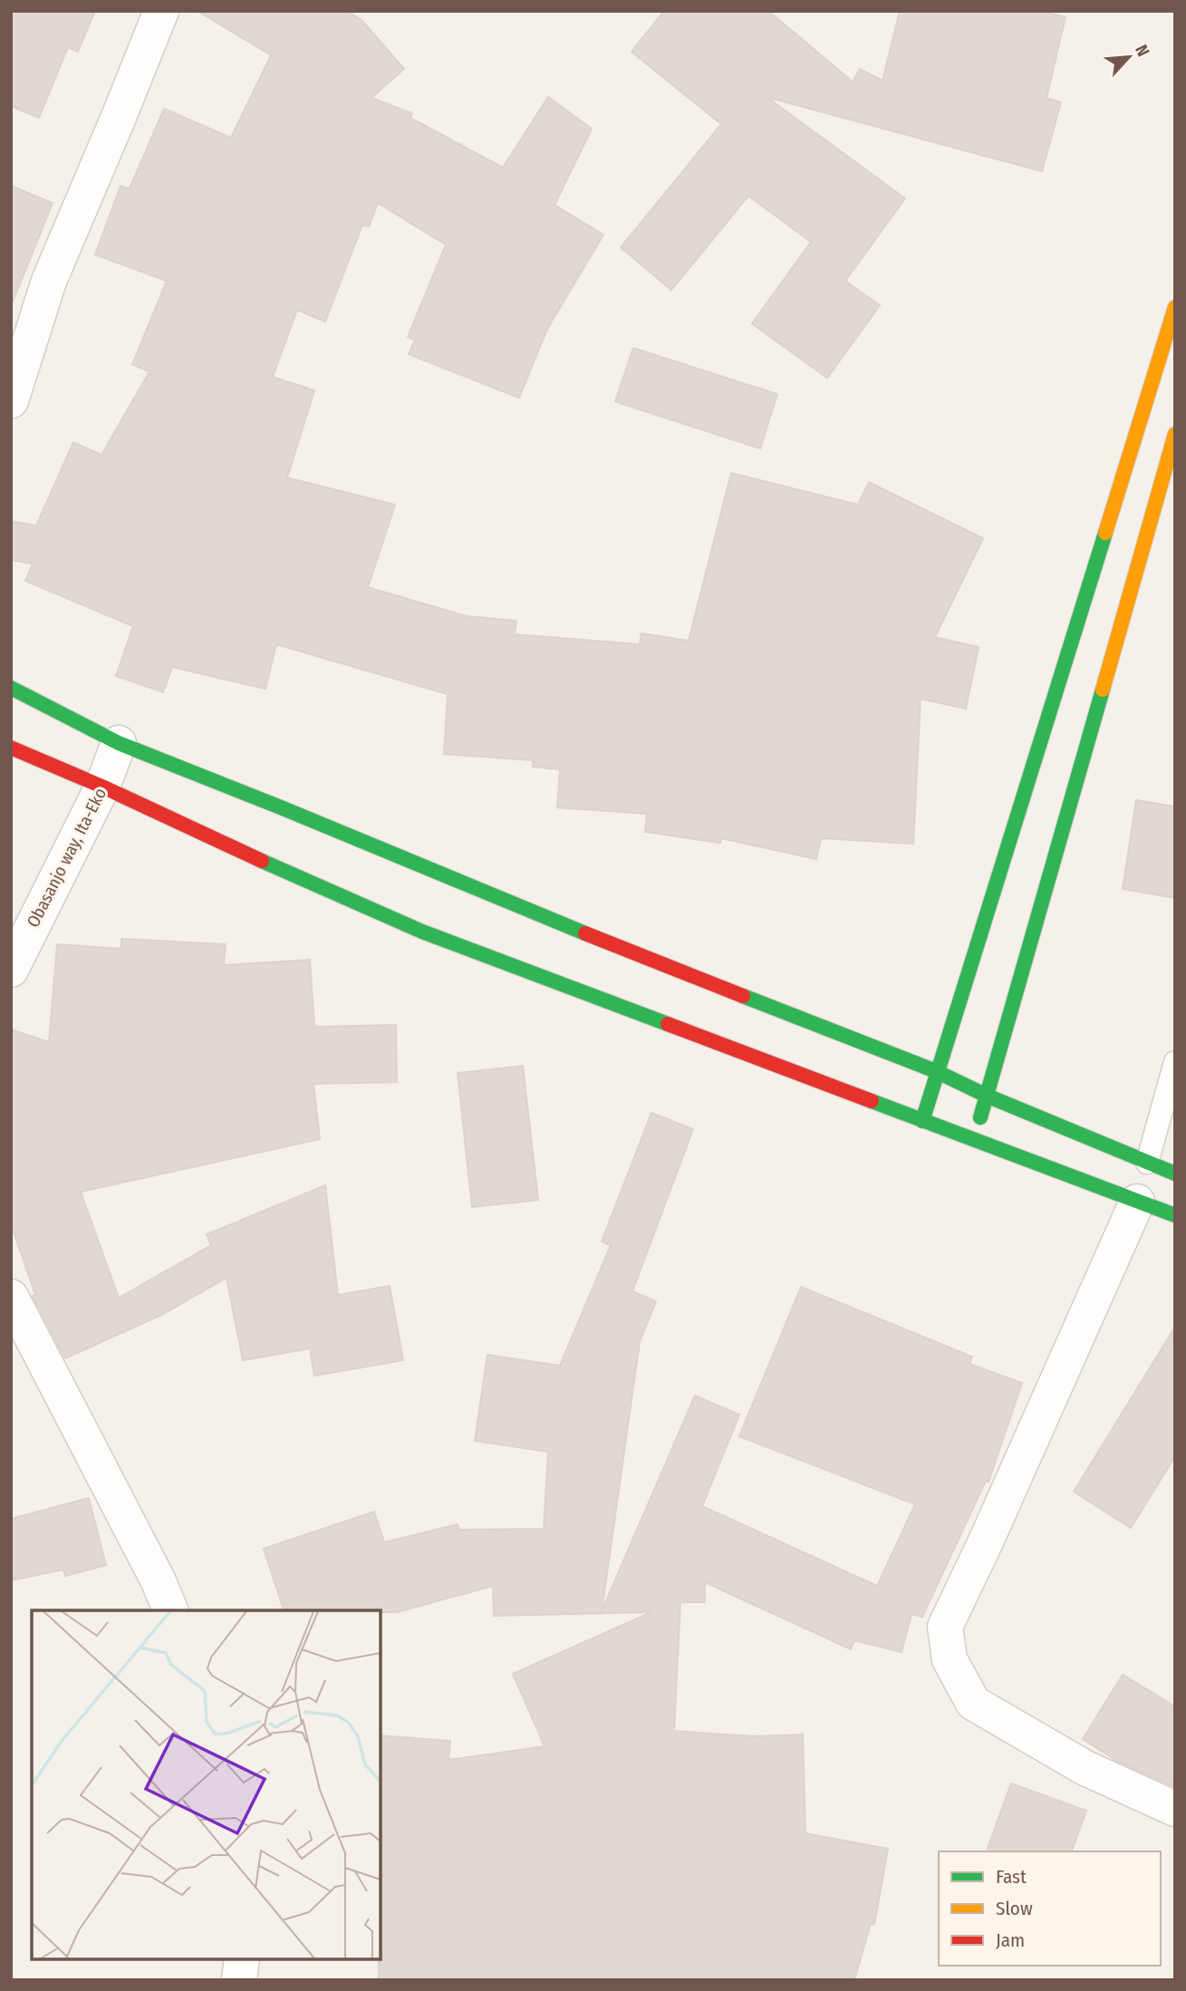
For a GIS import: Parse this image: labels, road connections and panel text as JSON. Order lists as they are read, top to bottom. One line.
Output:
{"streets":{"street":["Obasanjo way, Ita-Eko"]},"legend":["Fast","Slow","Jam"],"north":"top right"}
